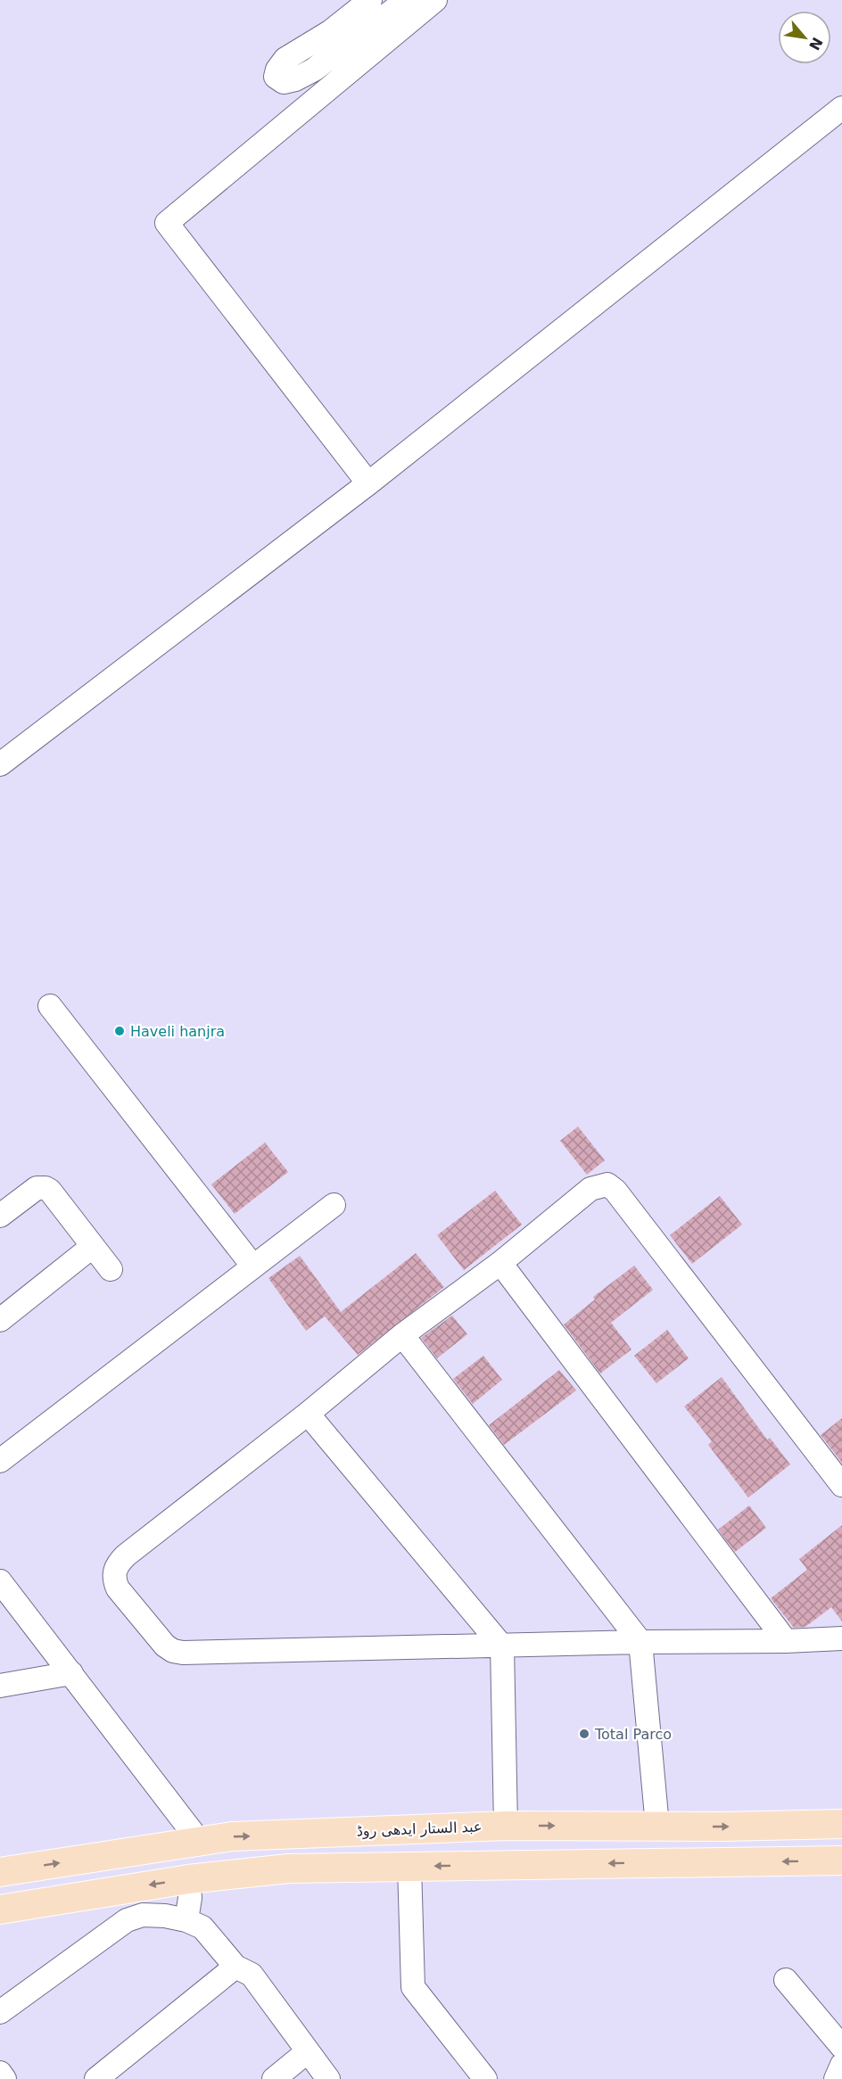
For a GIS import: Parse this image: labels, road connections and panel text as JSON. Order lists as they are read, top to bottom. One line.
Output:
{"streets":{"main road":["عبد الستار ایدھی روڈ"]},"places":["Haveli hanjra","Total Parco"],"north":"bottom right"}
